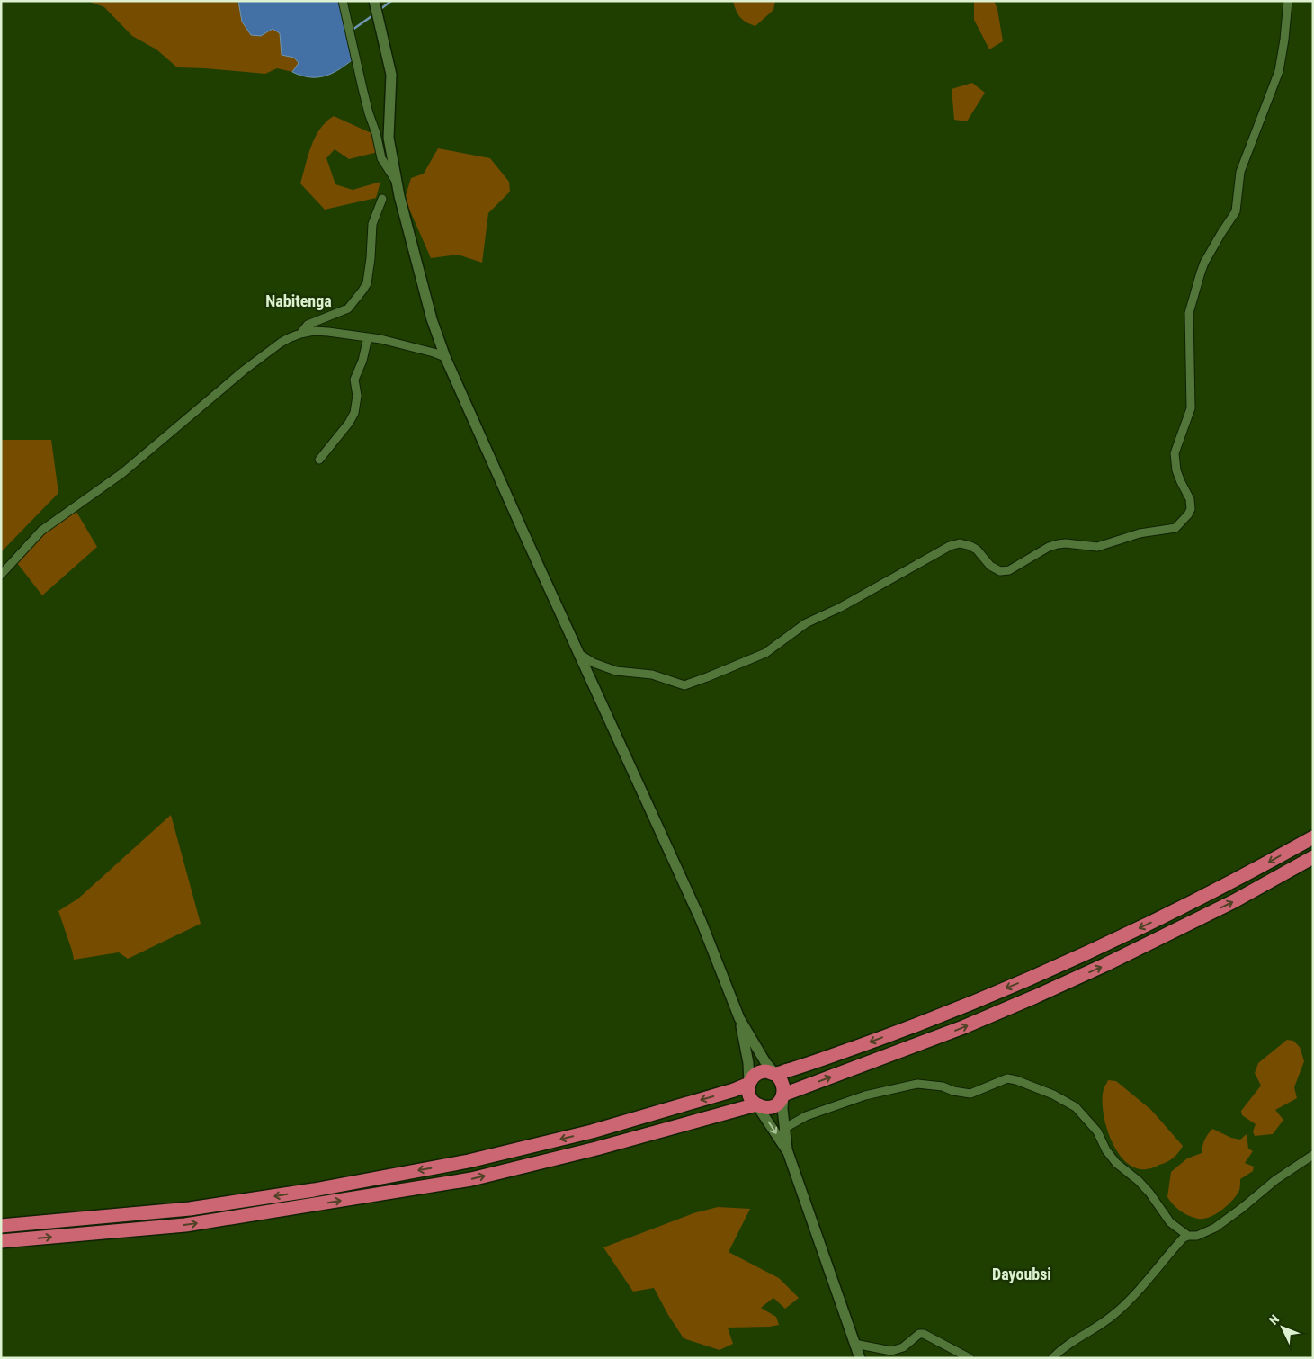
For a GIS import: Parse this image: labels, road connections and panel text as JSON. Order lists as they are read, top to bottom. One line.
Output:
{"districts":["Nabitenga","Dayoubsi"],"north":"top left"}
